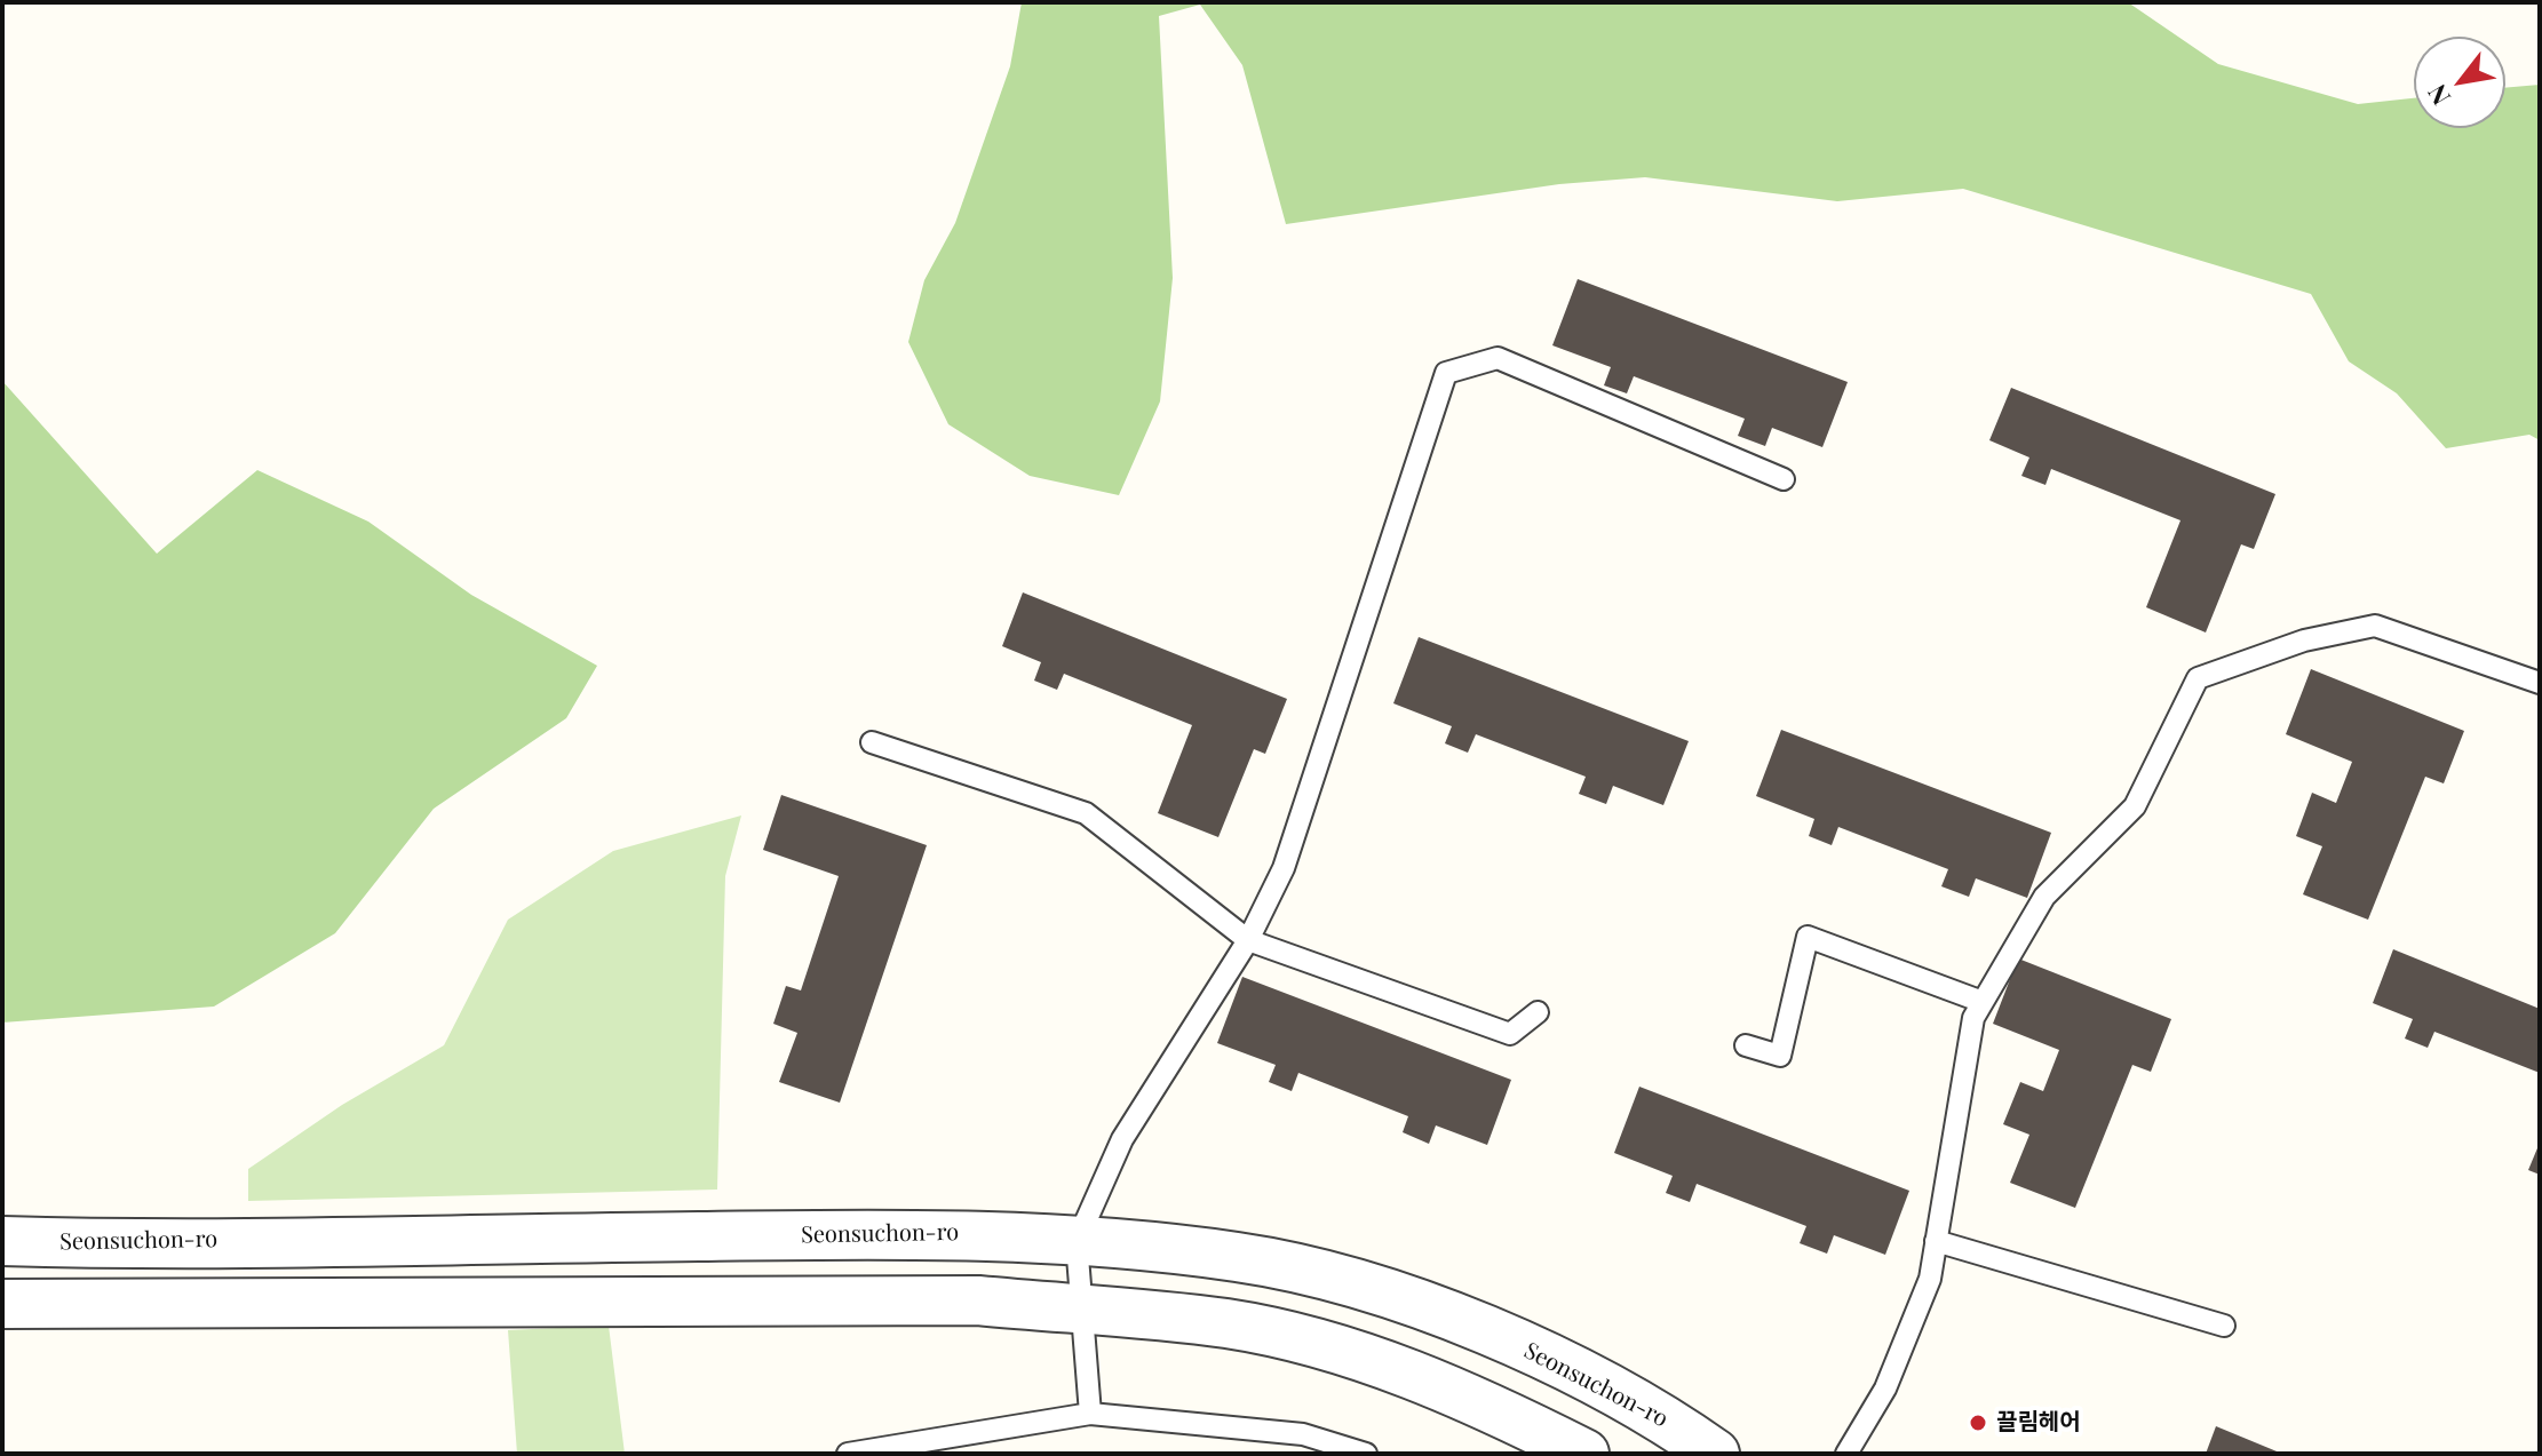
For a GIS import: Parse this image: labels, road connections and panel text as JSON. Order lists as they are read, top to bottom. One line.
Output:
{"streets":{"street":["Seonsuchon-ro"]},"places":["끌림헤어"],"north":"bottom left"}
